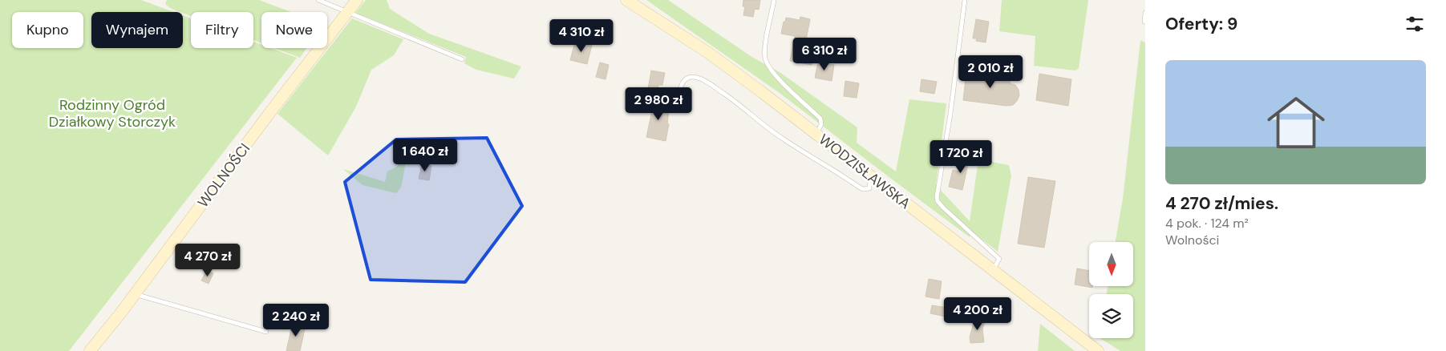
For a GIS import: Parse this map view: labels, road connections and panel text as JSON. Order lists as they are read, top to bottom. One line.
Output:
{"streets":{"main road":["WODZISŁAWSKA","WOLNOŚCI"]},"parks":["Rodzinny Ogród Działkowy Storczyk"],"north":"bottom","page":{"heading":"Oferty: 9","chip":["Kupno","Wynajem","Filtry","Nowe"],"price":["4 310 zł","6 310 zł","2 010 zł","2 980 zł","1 640 zł","1 720 zł","4 270 zł","4 200 zł","2 240 zł"],"list":[{"name":"4 270 zł/mies.","note":"4 pok. · 124 m² · Wolności"}]}}
